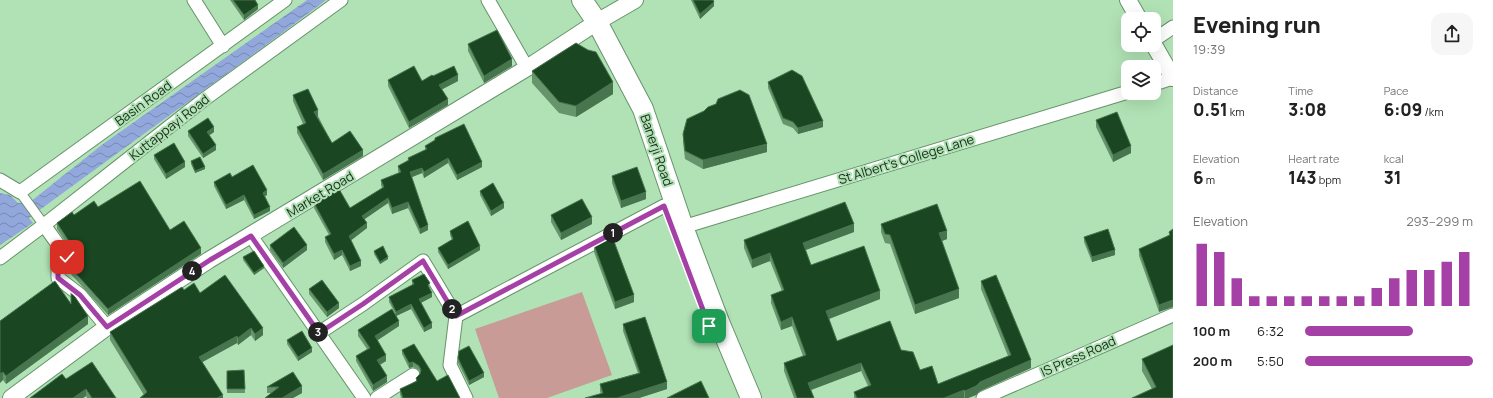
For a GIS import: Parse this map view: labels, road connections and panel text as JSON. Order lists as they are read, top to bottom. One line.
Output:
{"streets":{"main road":["Banerji Road"],"street":["Basin Road","Kuttappayi Road","St Albert's College Lane","Market Road","IS Press Road"]},"crossings":[["Banerji Road","St Albert's College Lane"],["Banerji Road","Market Road"]],"page":{"heading":["Evening run","19:39"],"stats":[["Distance","0.51 km"],["Time","3:08"],["Pace","6:09 /km"],["Elevation","6 m"],["Heart rate","143 bpm"],["kcal","31"]],"chart":["Elevation","293–299 m"],"pins":["1","4","2","3"],"list":[{"name":"100 m","note":"6:32"},{"name":"200 m","note":"5:50"}]}}
